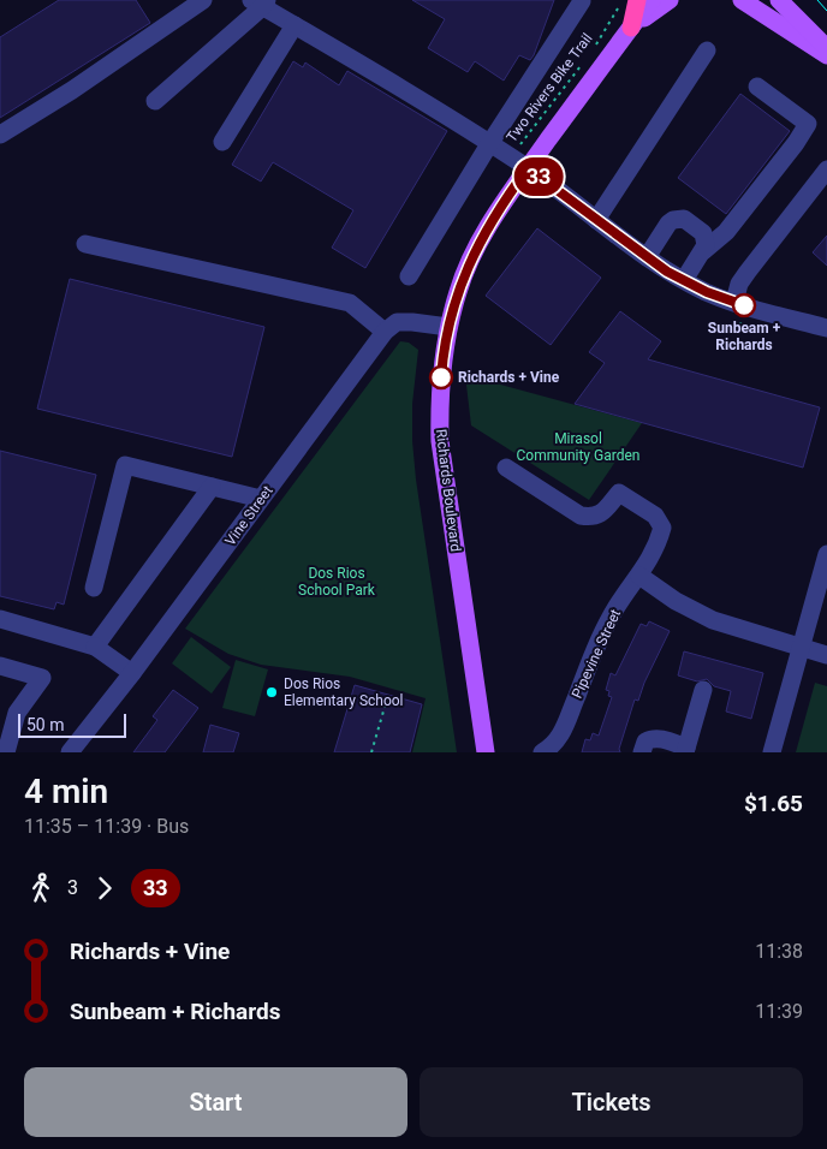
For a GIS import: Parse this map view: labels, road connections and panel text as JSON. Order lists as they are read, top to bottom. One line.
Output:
{"streets":{"main road":["Richards Boulevard"],"street":["Vine Street","Pipevine Street"],"path":["Two Rivers Bike Trail"]},"parks":["Mirasol Community Garden","Dos Rios School Park"],"places":["Sunbeam + Richards","Richards + Vine","Dos Rios Elementary School"],"lines":["bus line 33"],"scale_bar":"50 m","page":{"on_map":"33","scale":"50 m","heading":["4 min","11:35 – 11:39 · Bus","$1.65"],"legs":["3","33"],"list":[{"name":"Richards + Vine","value":"11:38"},{"name":"Sunbeam + Richards","value":"11:39"}],"buttons":["Start","Tickets"]}}
